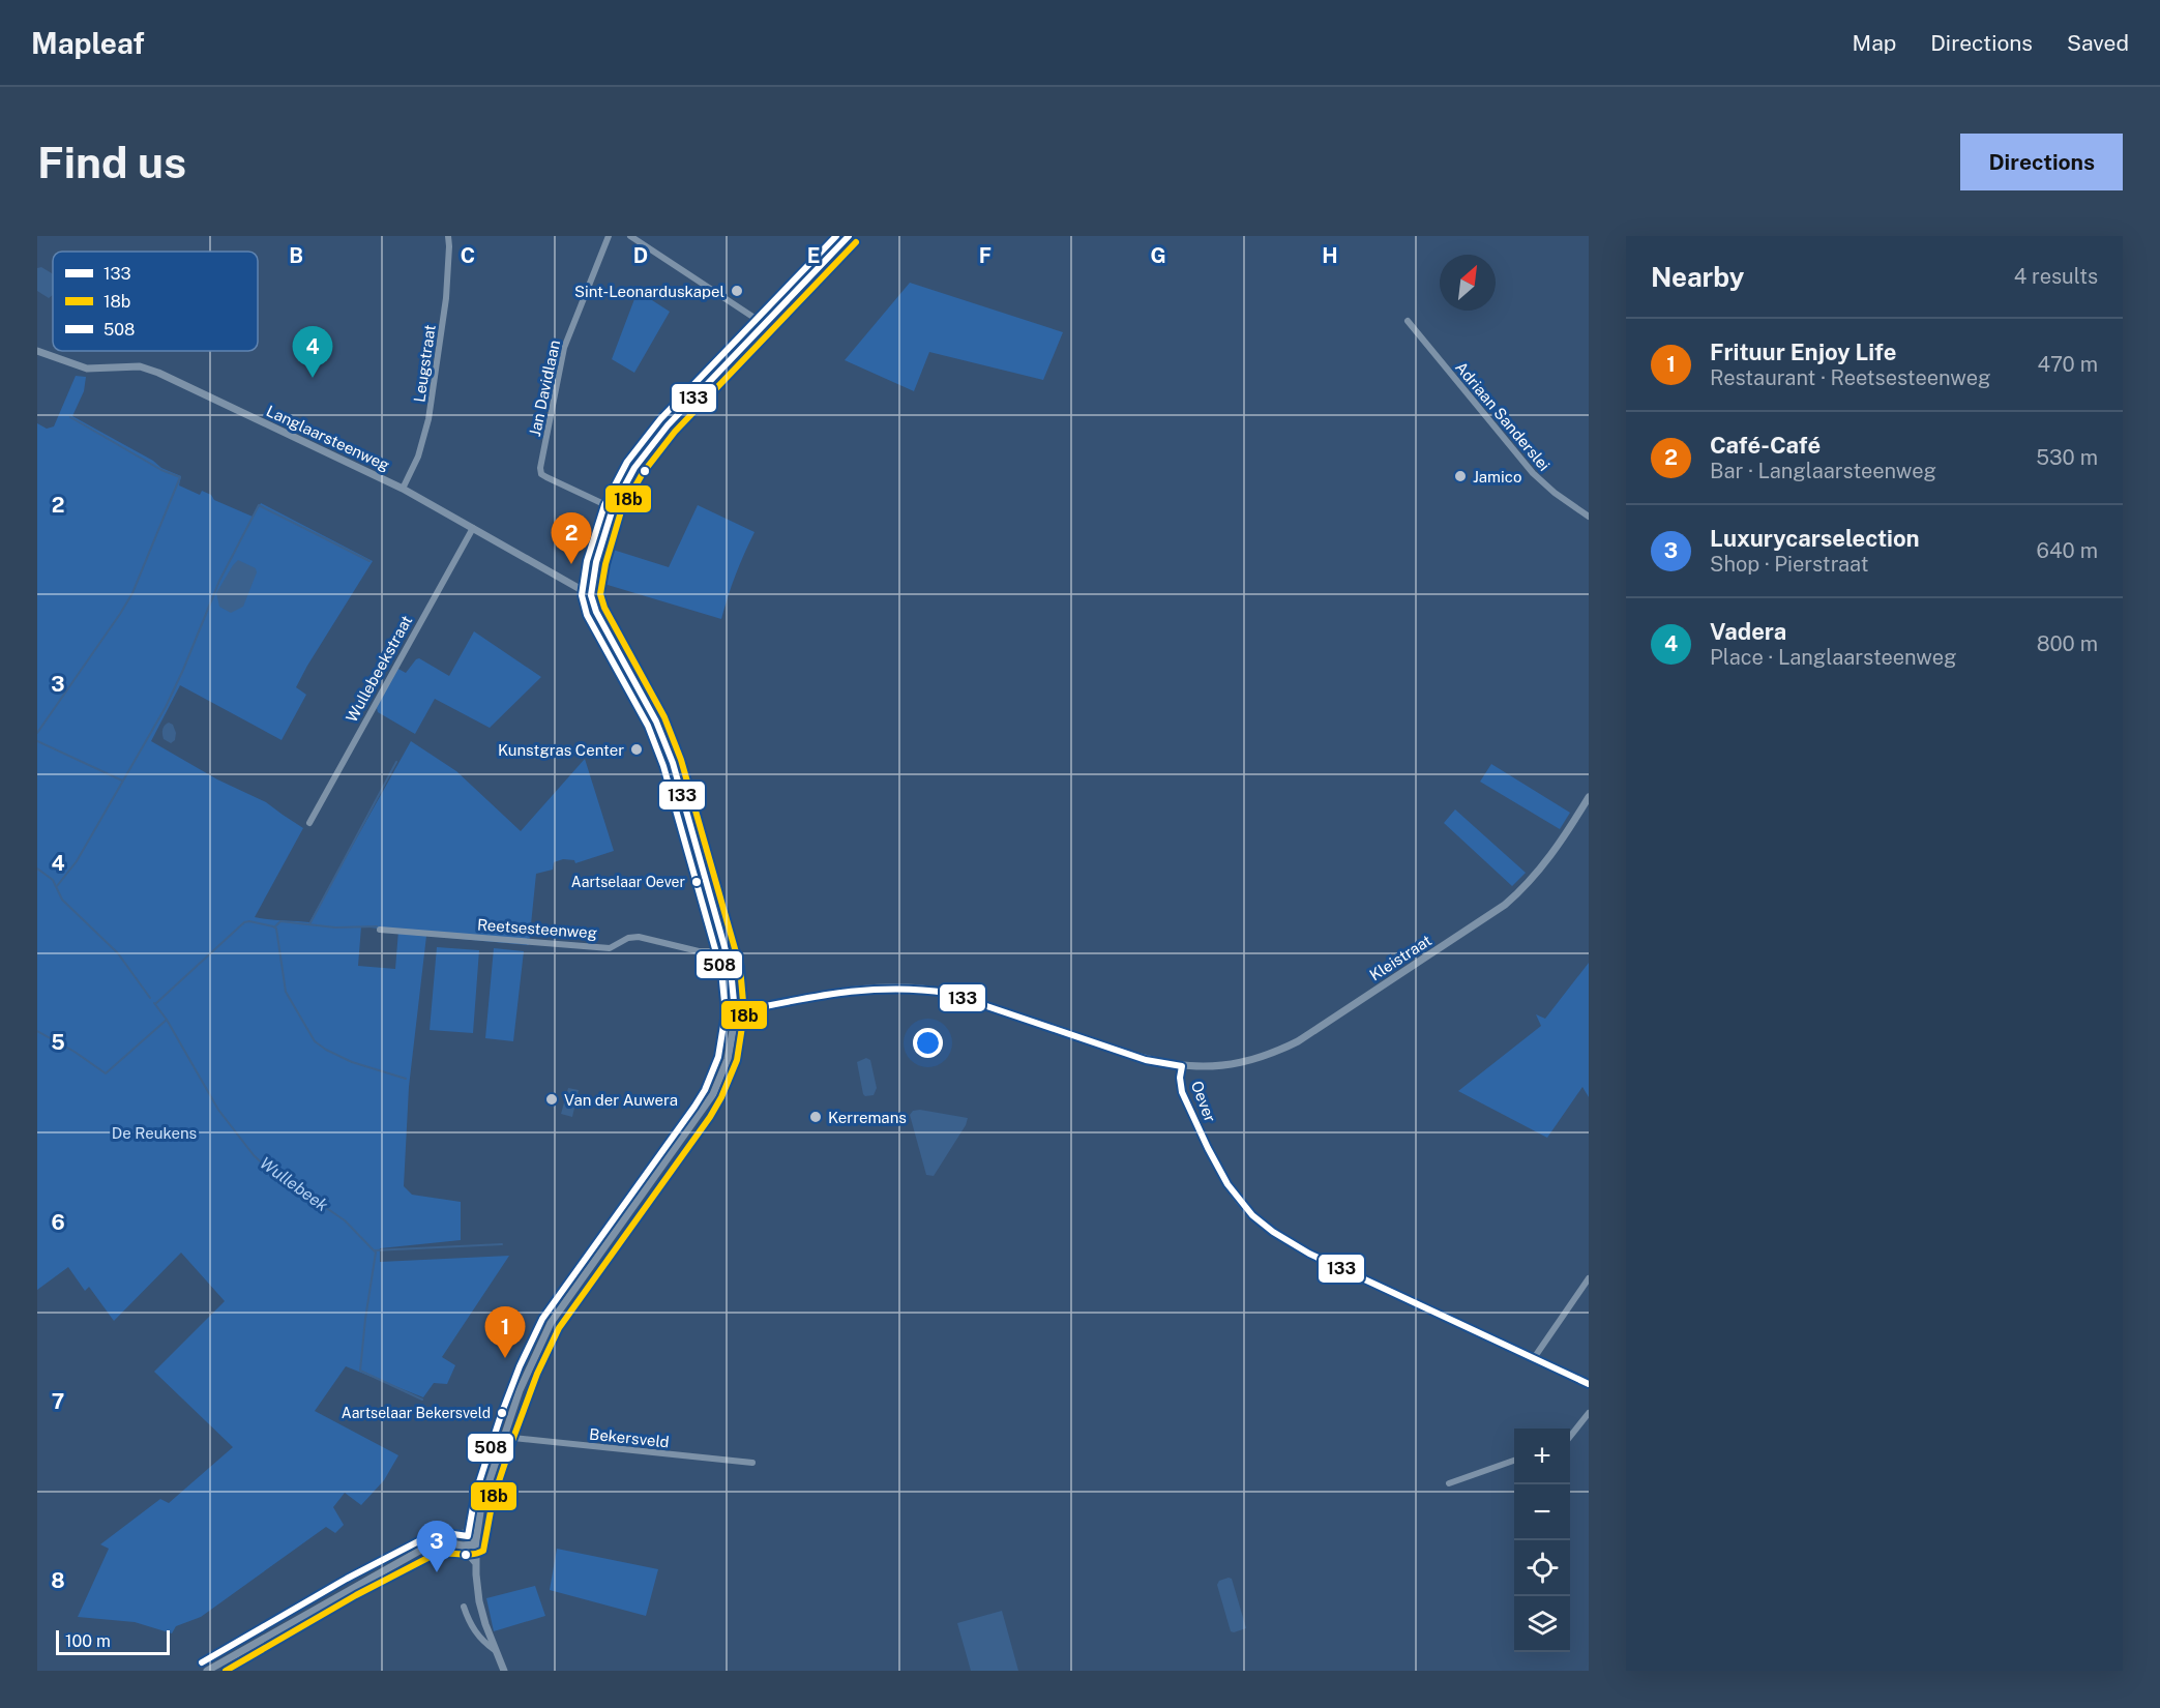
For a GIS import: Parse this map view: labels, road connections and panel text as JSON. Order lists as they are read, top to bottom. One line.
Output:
{"streets":{"street":["Leugstraat","Jan Davidlaan","Adriaan Sanderslei","Langlaarsteenweg","Wullebeekstraat","Reetsesteenweg","Kleistraat","Oever","Bekersveld"]},"crossings":[["Leugstraat","Langlaarsteenweg"],["Langlaarsteenweg","Wullebeekstraat"],["Kleistraat","Oever"]],"water":["Wullebeek"],"parks":["De Reukens"],"places":["Sint-Leonarduskapel","Jamico","Kunstgras Center","Aartselaar Oever","Van der Auwera","Kerremans","Aartselaar Bekersveld"],"lines":["transit line 133","transit line 508","transit line 18b"],"legend":["133","18b","508"],"scale_bar":"100 m","north":"top right","page":{"header":"Mapleaf","nav":["Map","Directions","Saved"],"buttons":"Directions","title":"Find us","heading":["Nearby","4 results"],"list":[{"mark":"1","name":"Frituur Enjoy Life","note":"Restaurant · Reetsesteenweg","value":"470 m"},{"mark":"2","name":"Café-Café","note":"Bar · Langlaarsteenweg","value":"530 m"},{"mark":"3","name":"Luxurycarselection","note":"Shop · Pierstraat","value":"640 m"},{"mark":"4","name":"Vadera","note":"Place · Langlaarsteenweg","value":"800 m"}],"pins":["4","2","1","3"],"map_buttons":["+","−"],"scale":"100 m"},"grid":{"columns":["B","C","D","E","F","G","H"],"rows":["2","3","4","5","6","7","8"]}}
